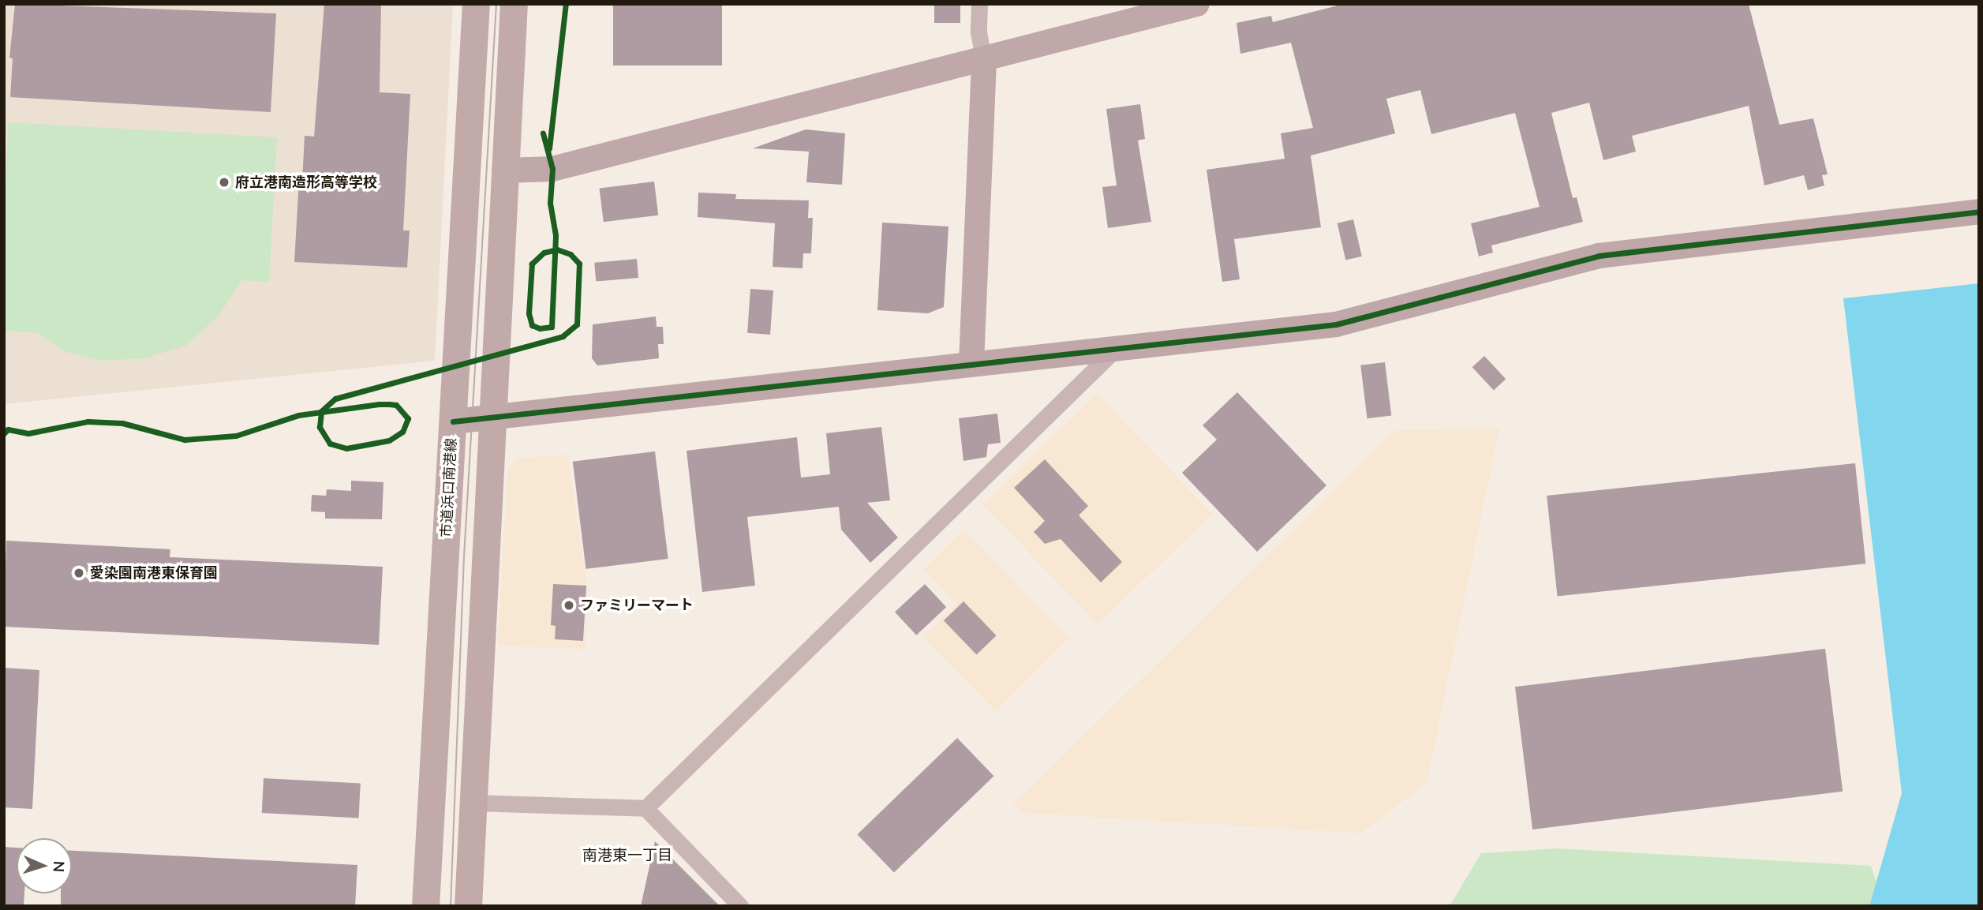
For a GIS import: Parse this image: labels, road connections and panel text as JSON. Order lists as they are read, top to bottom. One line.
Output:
{"streets":{"main road":["市道浜口南港線"]},"districts":["南港東一丁目"],"places":["府立港南造形高等学校","愛染園南港東保育園","ファミリーマート"],"north":"right"}
